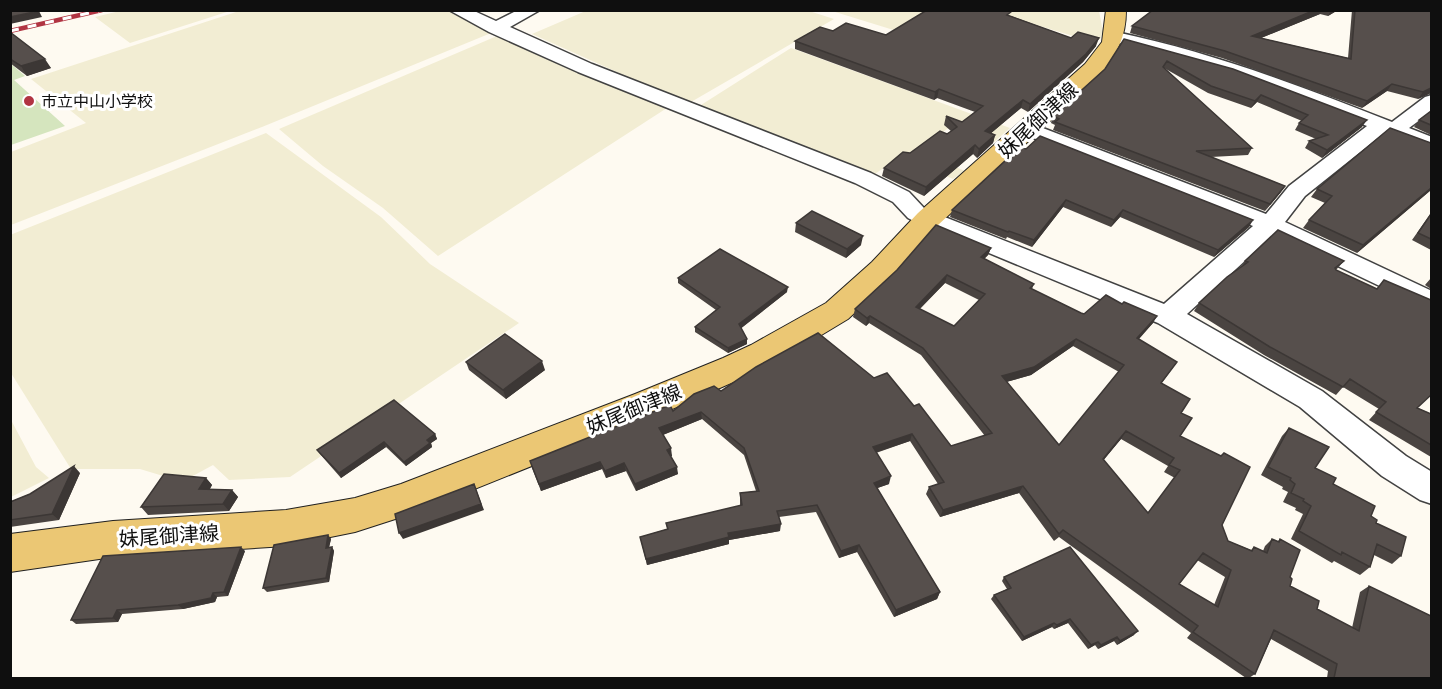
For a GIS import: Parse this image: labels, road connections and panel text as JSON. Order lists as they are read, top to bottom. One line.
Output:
{"streets":{"main road":["妹尾御津線"]},"places":["市立中山小学校"]}
